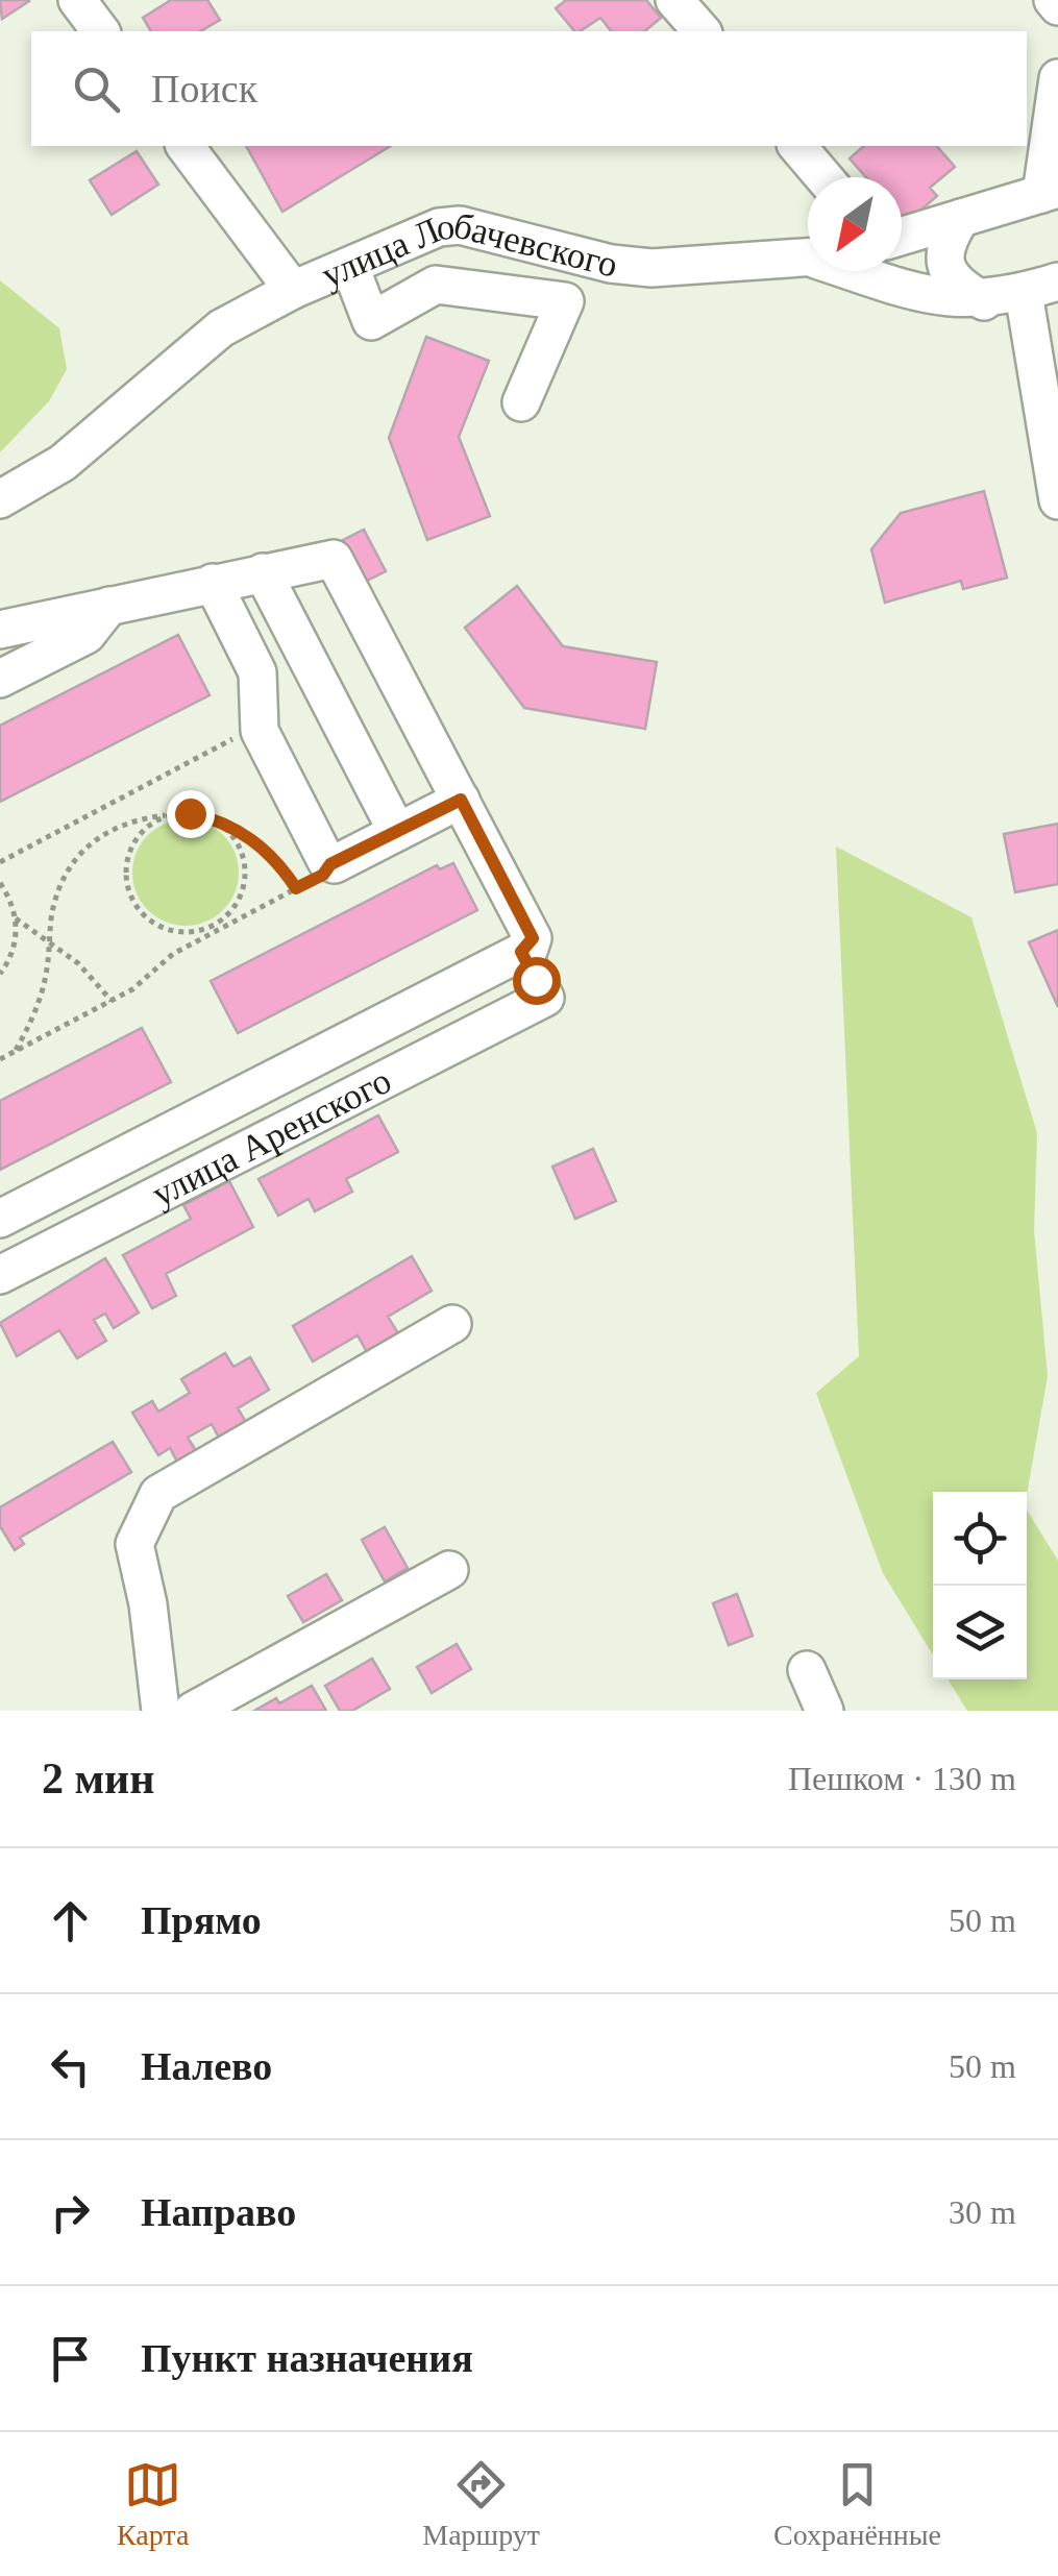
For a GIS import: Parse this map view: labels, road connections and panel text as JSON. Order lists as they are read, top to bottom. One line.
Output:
{"streets":{"street":["улица Лобачевского","улица Аренского"]},"north":"bottom left","page":{"search":"Поиск","heading":["2 мин","Пешком · 130 m"],"list":[["Прямо","50 m"],["Налево","50 m"],["Направо","30 m"],"Пункт назначения"],"nav":["Карта","Маршрут","Сохранённые"]}}
